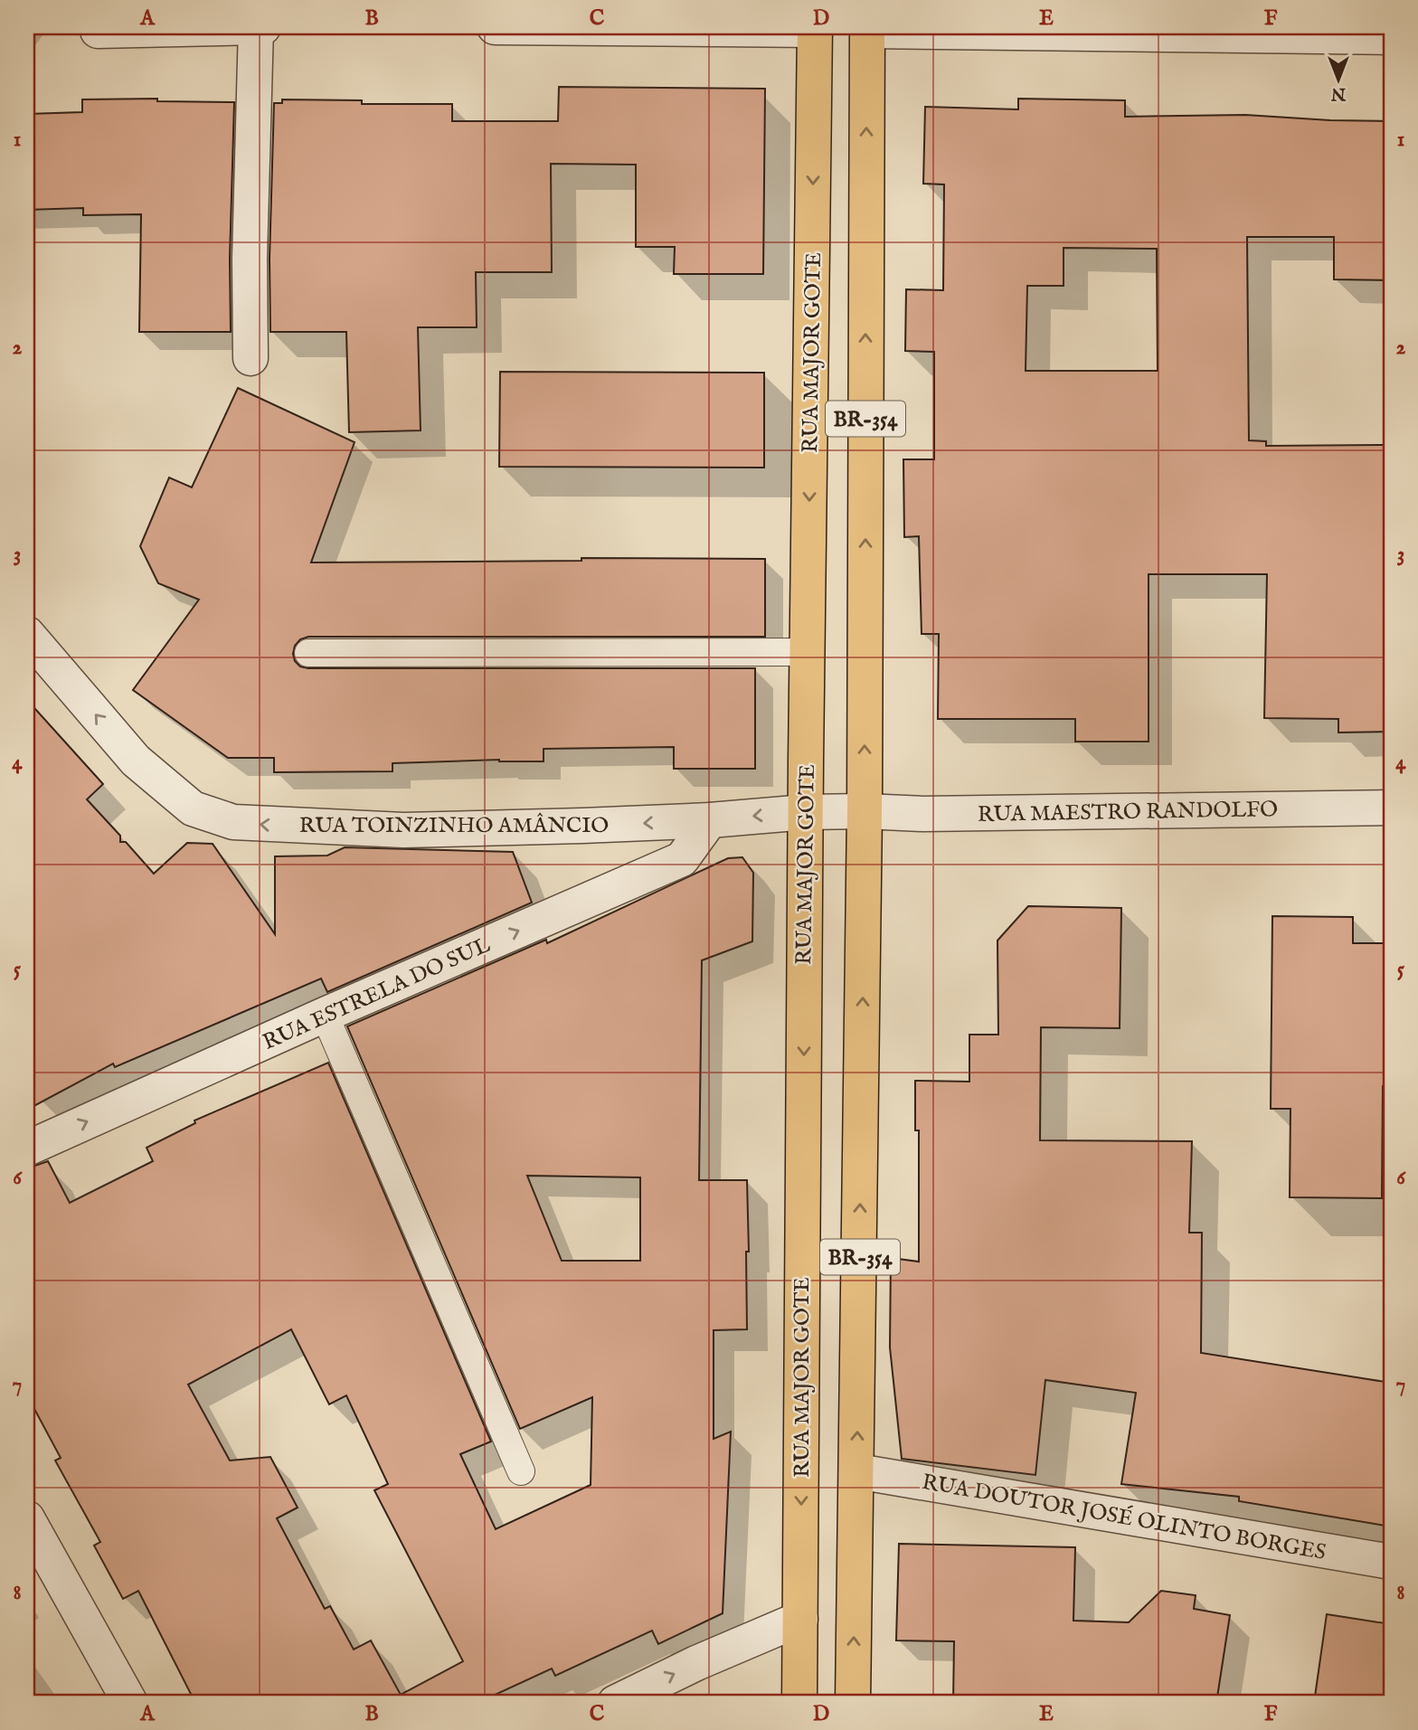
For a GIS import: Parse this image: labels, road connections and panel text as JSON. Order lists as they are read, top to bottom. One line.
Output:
{"streets":{"main road":["RUA MAJOR GOTE","BR-354"],"street":["RUA MAESTRO RANDOLFO","RUA TOINZINHO AMÂNCIO","RUA ESTRELA DO SUL","RUA DOUTOR JOSÉ OLINTO BORGES"]},"crossings":[["RUA MAJOR GOTE","RUA MAESTRO RANDOLFO"],["RUA MAJOR GOTE","RUA TOINZINHO AMÂNCIO"],["BR-354","RUA MAESTRO RANDOLFO"],["BR-354","RUA DOUTOR JOSÉ OLINTO BORGES"],["RUA MAESTRO RANDOLFO","RUA TOINZINHO AMÂNCIO"],["RUA TOINZINHO AMÂNCIO","RUA ESTRELA DO SUL"]],"one_way":["RUA TOINZINHO AMÂNCIO","RUA ESTRELA DO SUL"],"north":"bottom","grid":{"columns":["A","B","C","D","E","F"],"rows":["1","2","3","4","5","6","7","8"]}}
